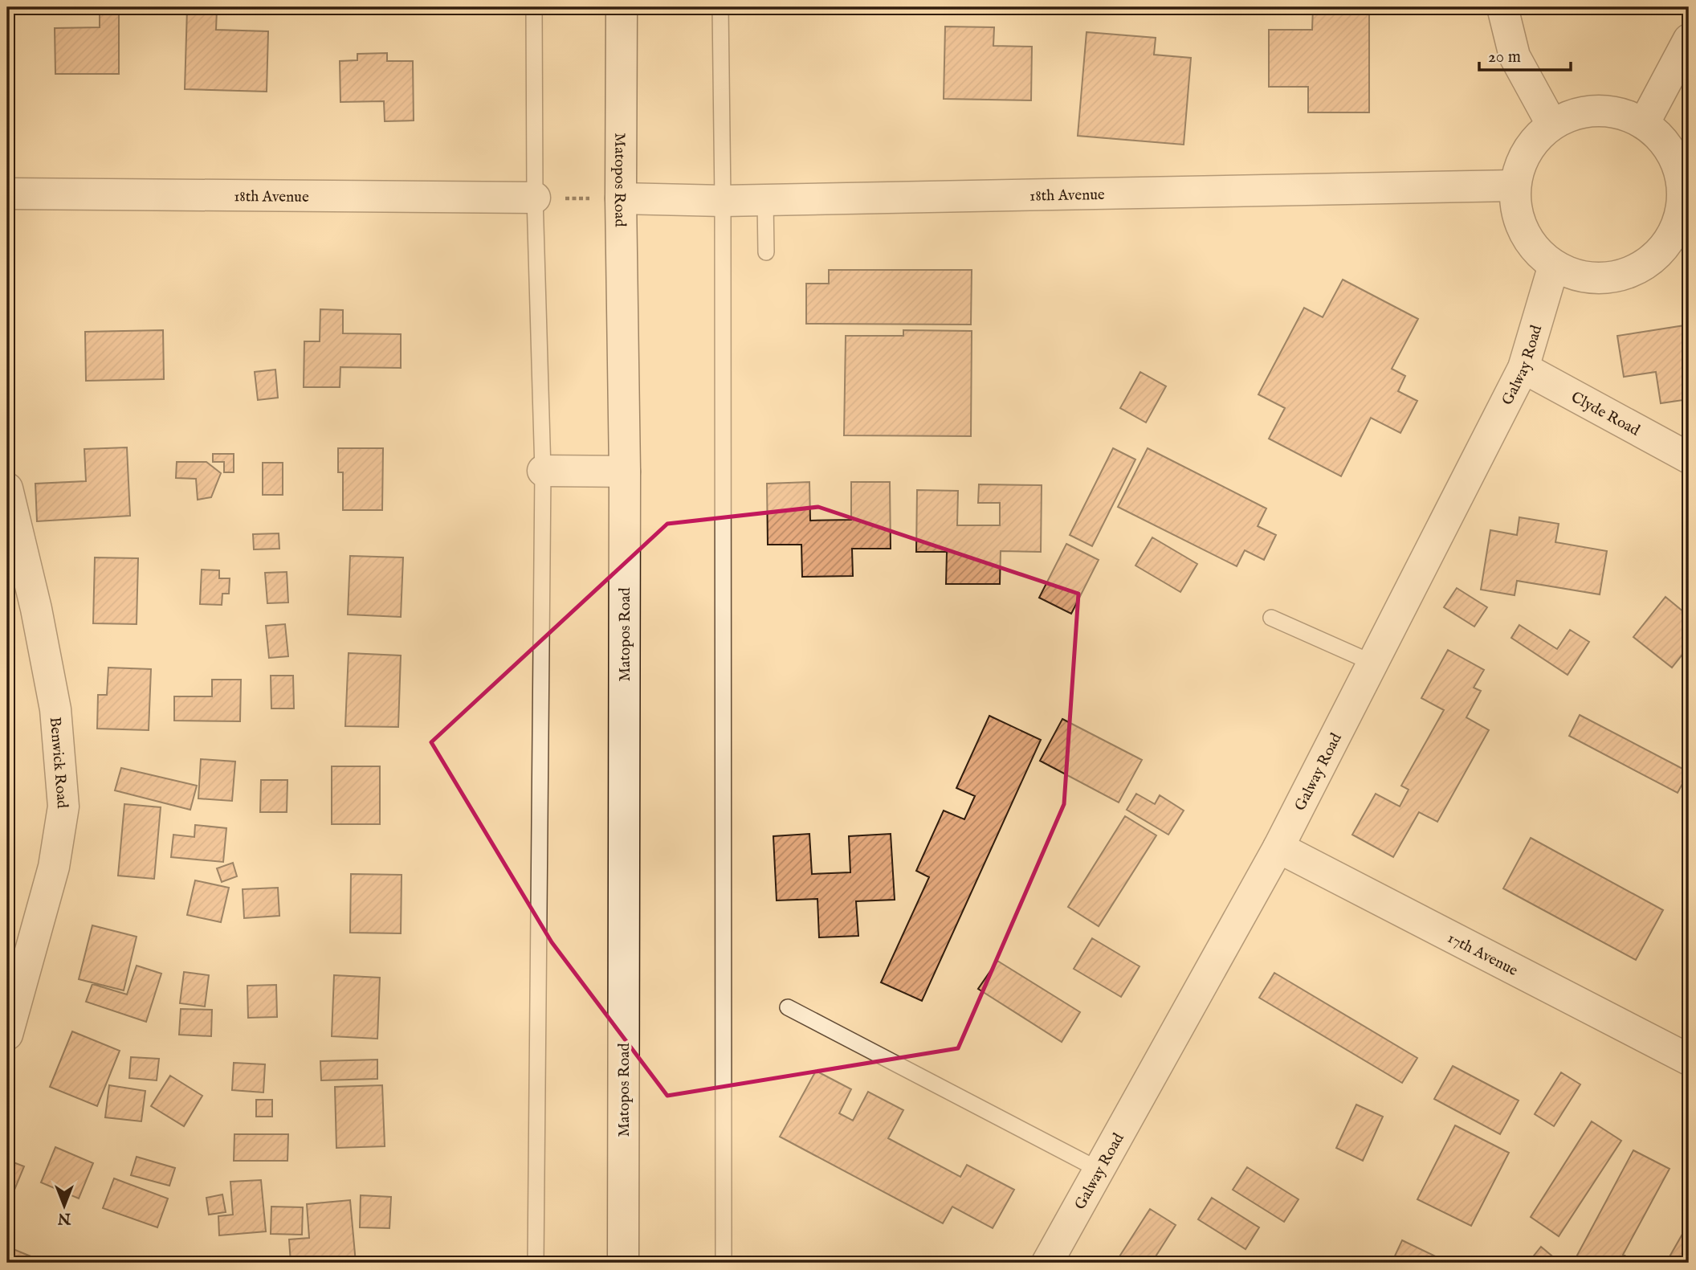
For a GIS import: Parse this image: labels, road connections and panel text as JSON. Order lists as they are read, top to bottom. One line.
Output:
{"streets":{"street":["Matopos Road","18th Avenue","Galway Road","Clyde Road","Benwick Road","17th Avenue"]},"crossings":[["Matopos Road","18th Avenue"],["18th Avenue","Galway Road"],["Galway Road","Clyde Road"],["Galway Road","17th Avenue"]],"scale_bar":"20 m","north":"bottom"}
